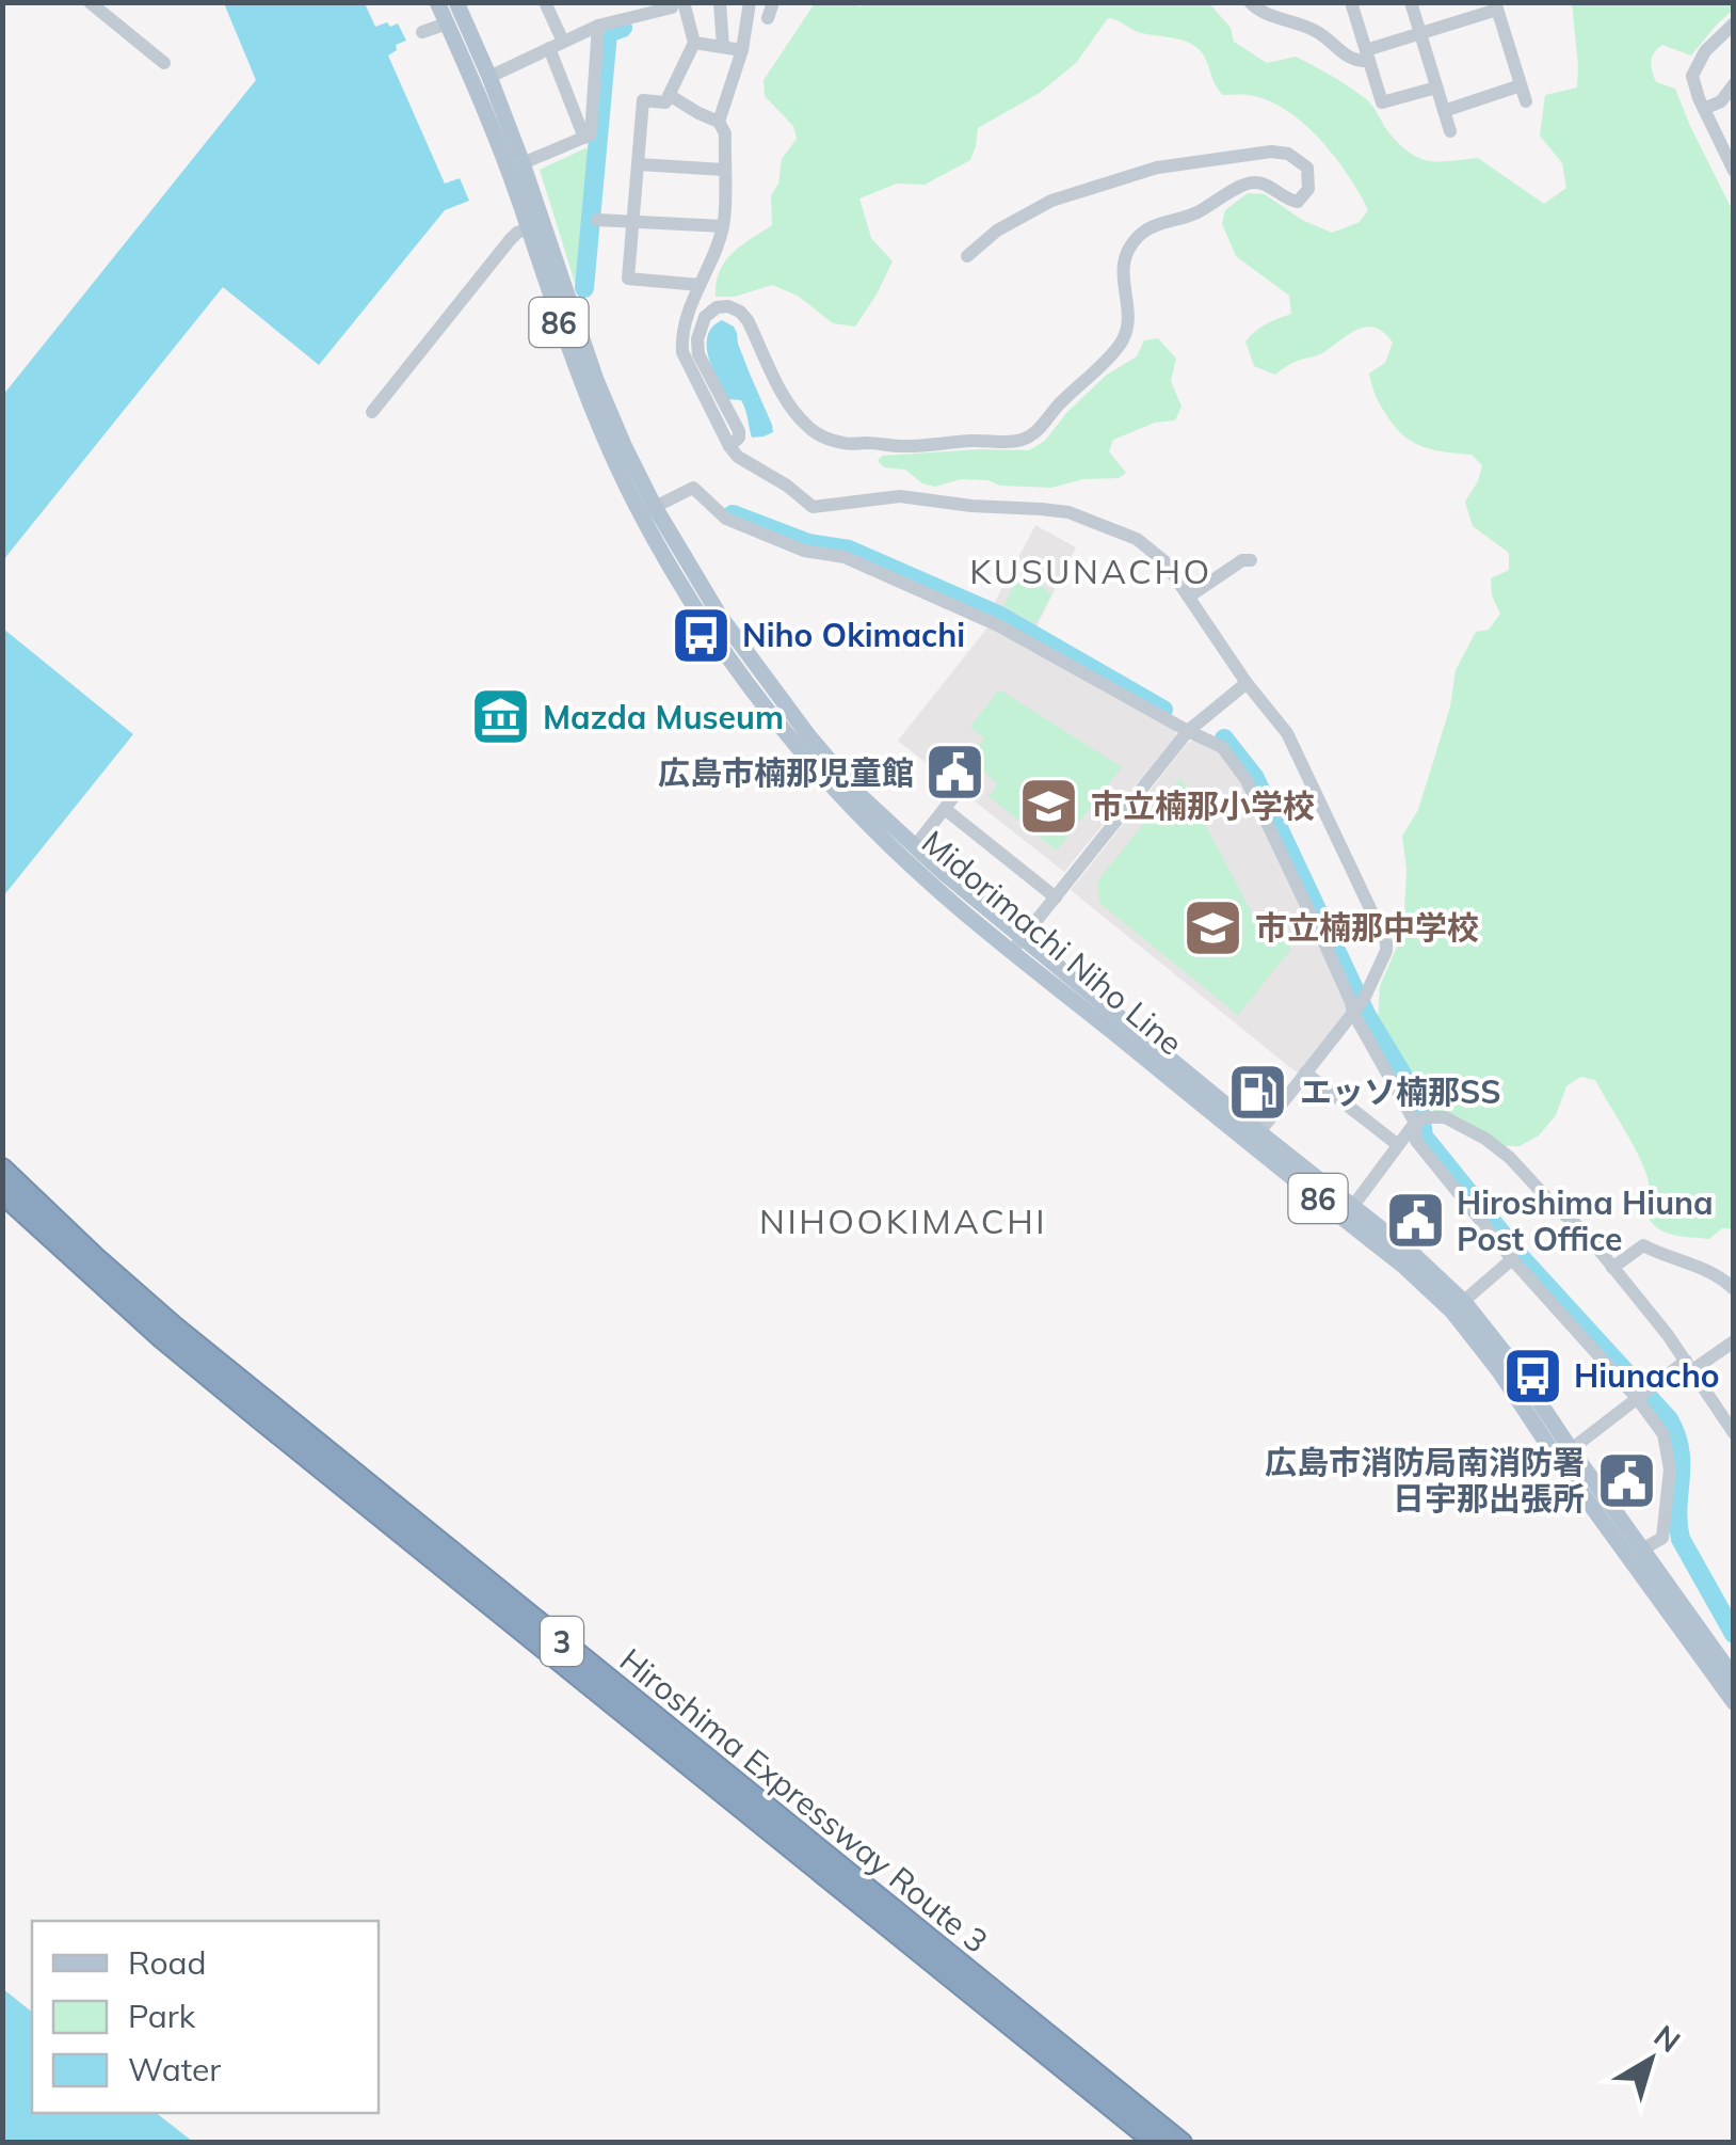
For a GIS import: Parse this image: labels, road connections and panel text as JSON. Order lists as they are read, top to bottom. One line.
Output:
{"streets":{"highway":["3","Hiroshima Expressway Route 3"],"main road":["86","Midorimachi Niho Line"]},"districts":["KUSUNACHO","NIHOOKIMACHI"],"places":{"bus stop":["Niho Okimachi","Hiunacho"],"museum":["Mazda Museum"],"public building":["広島市楠那児童館","Hiroshima Hiuna Post Office","広島市消防局南消防署 日宇那出張所"],"school or university":["市立楠那小学校","市立楠那中学校"],"fuel station":["エッソ楠那SS"]},"legend":["Road","Park","Water"],"north":"top right"}
